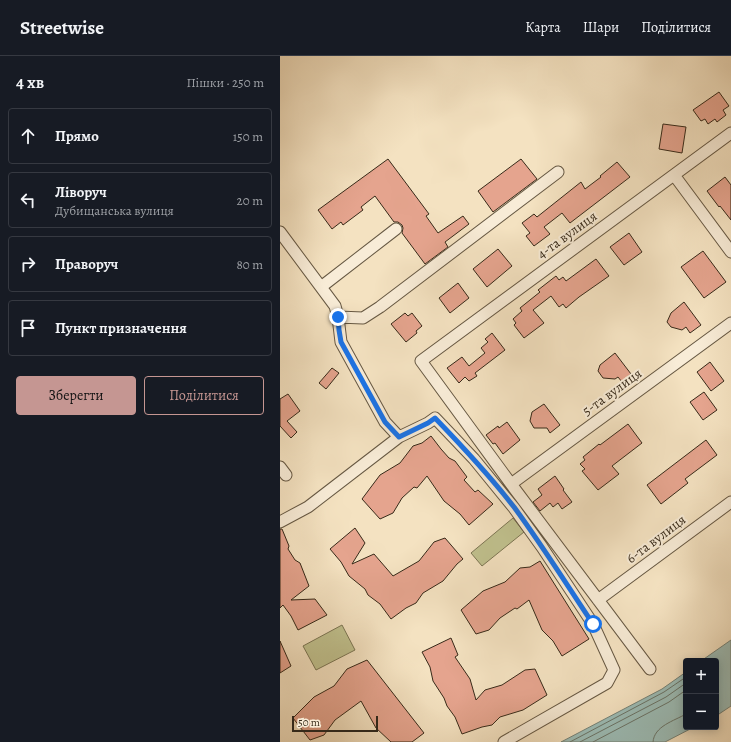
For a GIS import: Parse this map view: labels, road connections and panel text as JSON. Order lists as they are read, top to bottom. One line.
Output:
{"streets":{"street":["4-та вулиця","5-та вулиця","6-та вулиця"]},"crossings":[["4-та вулиця","5-та вулиця"]],"scale_bar":"50 m","page":{"header":"Streetwise","nav":["Карта","Шари","Поділитися"],"heading":["4 хв","Пішки · 250 m"],"list":[["Прямо","150 m"],["Ліворуч","Дубищанська вулиця","20 m"],["Праворуч","80 m"],"Пункт призначення"],"buttons":["Зберегти","Поділитися"],"map_buttons":["+","−"],"scale":"50 m"}}
